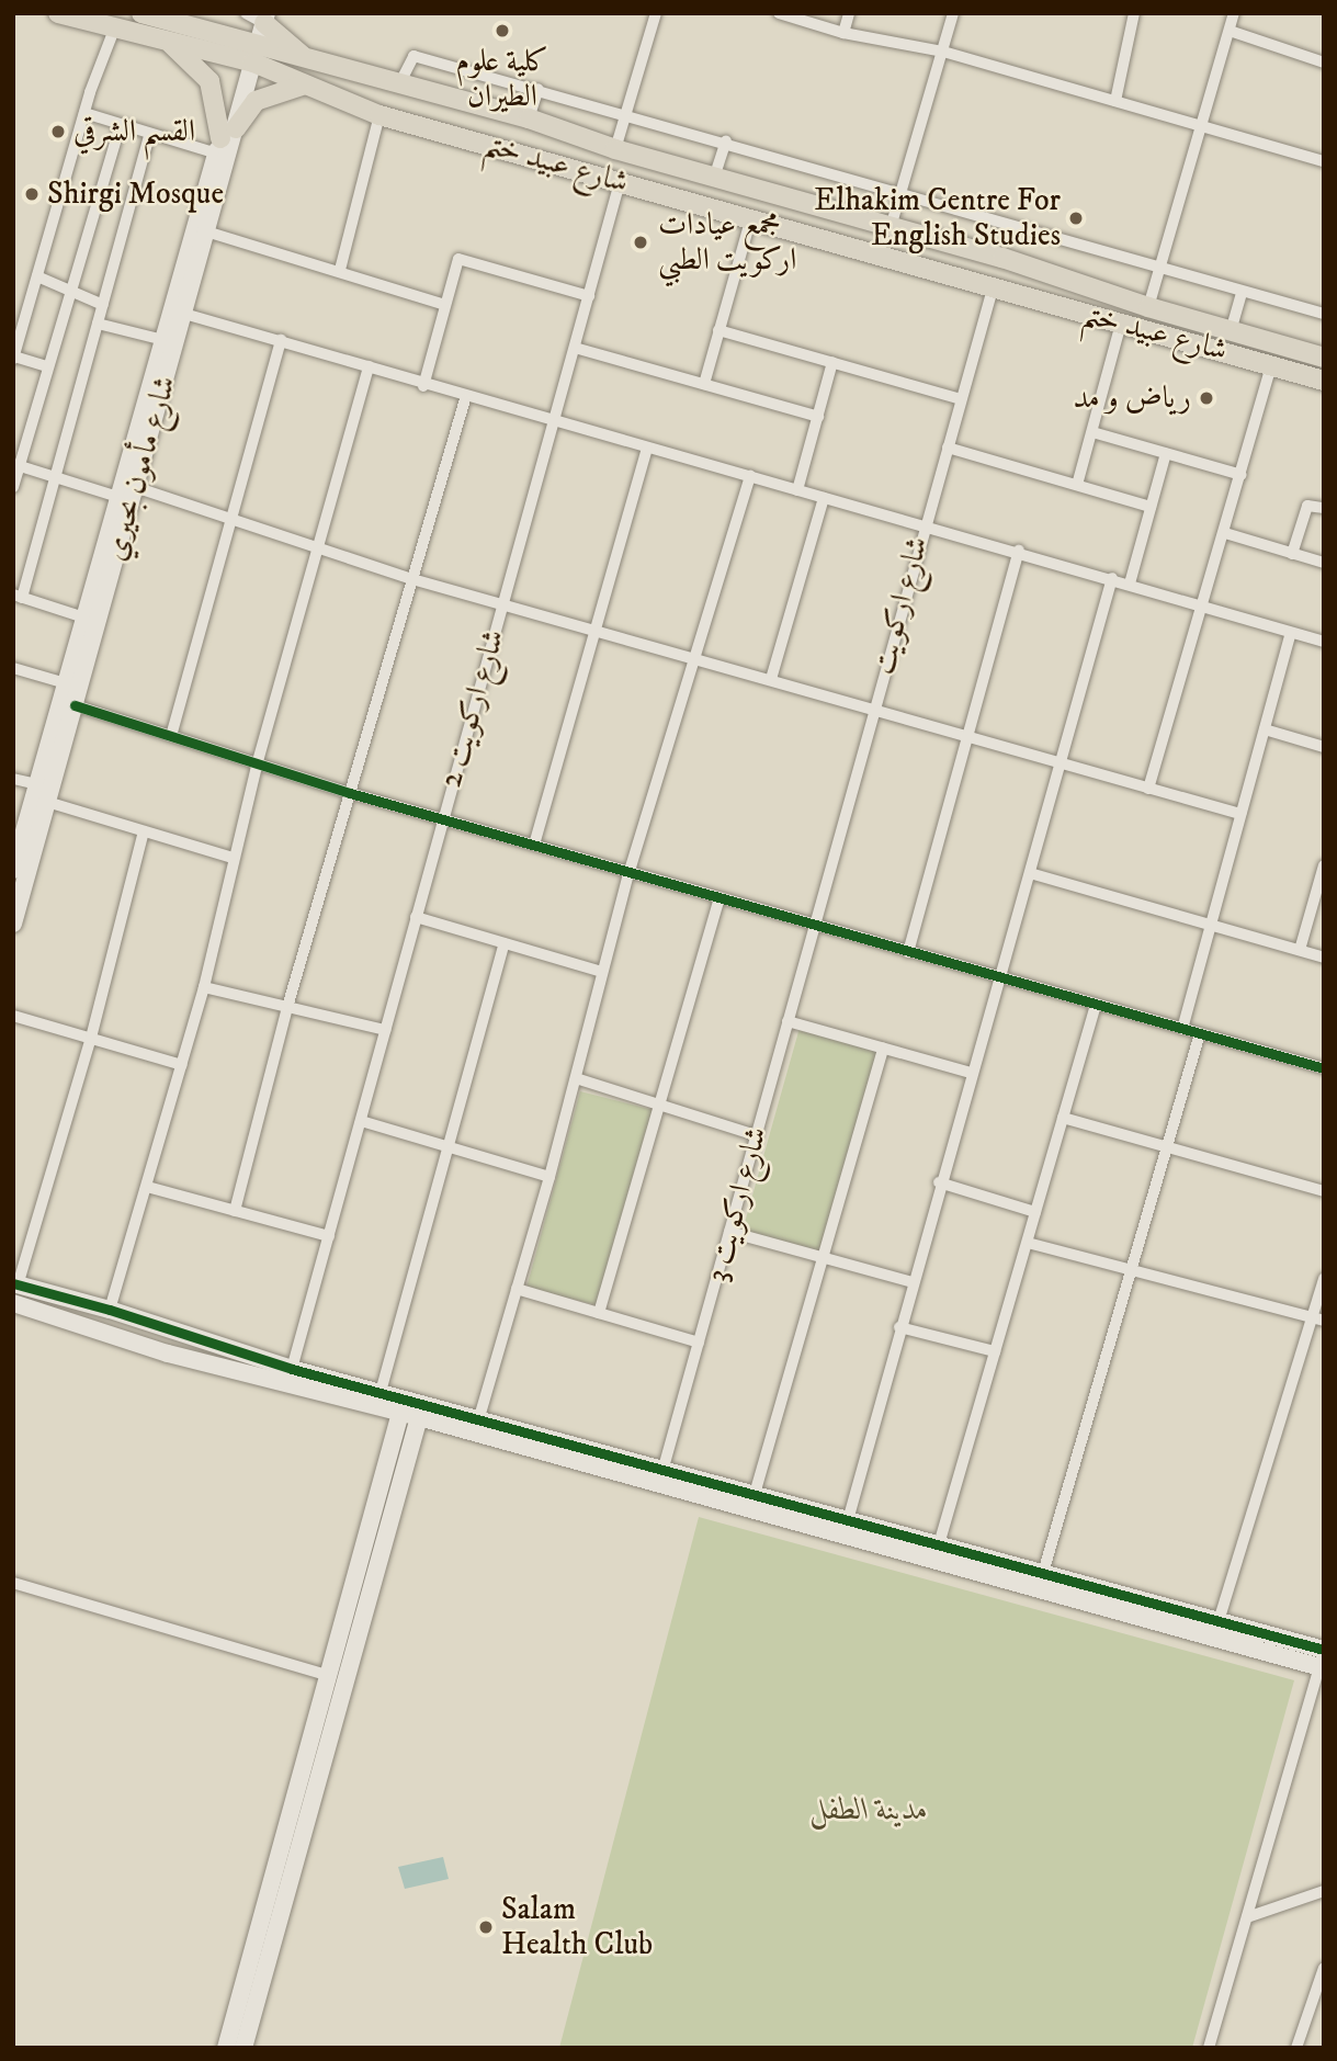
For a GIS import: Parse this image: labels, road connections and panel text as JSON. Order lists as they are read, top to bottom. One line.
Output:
{"streets":{"main road":["شارع عبيد ختم"],"street":["شارع مأمون بحيري","شارع اركويت","شارع اركويت 2","شارع اركويت 3"]},"crossings":[["شارع عبيد ختم","شارع مأمون بحيري"],["شارع عبيد ختم","شارع اركويت"],["شارع عبيد ختم","شارع اركويت 2"],["شارع اركويت","شارع اركويت 3"]],"parks":["مدينة الطفل"],"places":["كلية علوم الطيران","القسم الشرقي","Shirgi Mosque","Elhakim Centre For English Studies","مجمع عيادات اركويت الطبي","رياض و مد","Salam Health Club"]}
